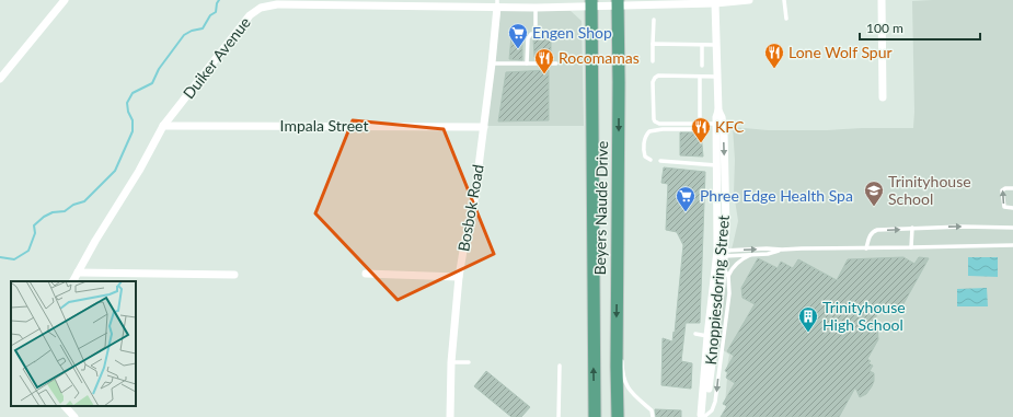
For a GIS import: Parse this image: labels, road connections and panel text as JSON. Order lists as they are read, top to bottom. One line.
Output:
{"streets":{"main road":["Beyers Naudé Drive"],"street":["Duiker Avenue","Impala Street","Bosbok Road","Knoppiesdoring Street"]},"crossings":[["Duiker Avenue","Impala Street"],["Duiker Avenue","Bosbok Road"],["Duiker Avenue","Beyers Naudé Drive"],["Duiker Avenue","Knoppiesdoring Street"],["Impala Street","Bosbok Road"]],"places":{"supermarket":["Engen Shop","Phree Edge Health Spa"],"restaurant":["Lone Wolf Spur","Rocomamas","KFC"],"school or university":["Trinityhouse School"],"building":["Trinityhouse High School"]},"scale_bar":"100 m"}
